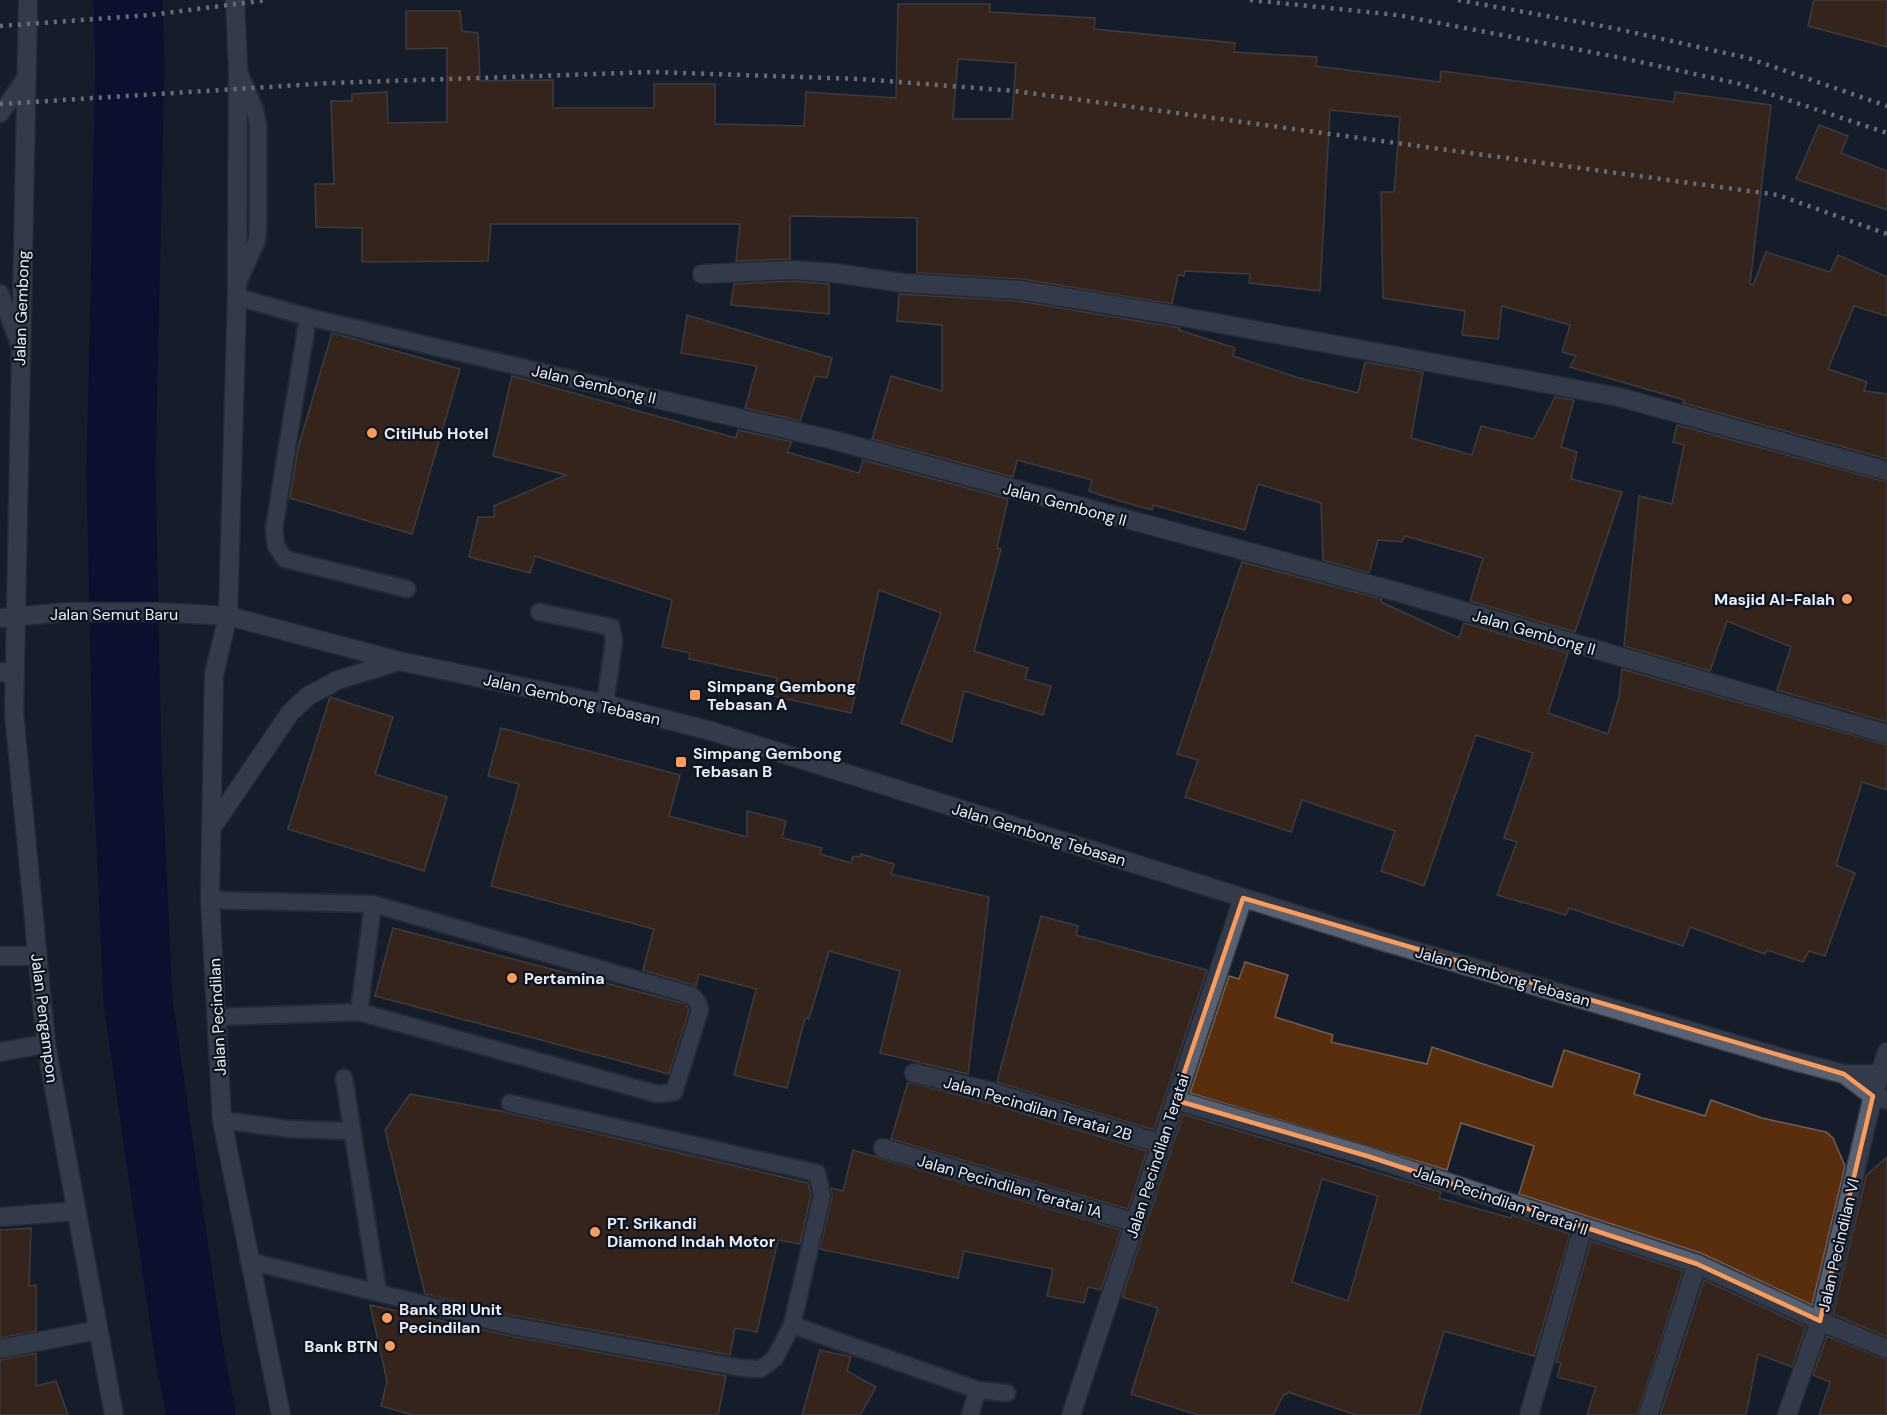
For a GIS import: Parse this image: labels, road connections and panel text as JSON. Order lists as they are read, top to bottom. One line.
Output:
{"streets":{"street":["Jalan Gembong","Jalan Gembong II","Jalan Semut Baru","Jalan Gembong Tebasan","Jalan Pecindilan","Jalan Pengampon","Jalan Pecindilan Teratai 2B","Jalan Pecindilan Teratai","Jalan Pecindilan Teratai 1A","Jalan Pecindilan Teratai II","Jalan Pecindilan VI"]},"crossings":[["Jalan Gembong","Jalan Semut Baru"],["Jalan Gembong","Jalan Pengampon"],["Jalan Semut Baru","Jalan Gembong Tebasan"],["Jalan Semut Baru","Jalan Pecindilan"],["Jalan Semut Baru","Jalan Pengampon"],["Jalan Gembong Tebasan","Jalan Pecindilan"],["Jalan Gembong Tebasan","Jalan Pecindilan Teratai"],["Jalan Gembong Tebasan","Jalan Pecindilan VI"],["Jalan Pecindilan Teratai 2B","Jalan Pecindilan Teratai"],["Jalan Pecindilan Teratai","Jalan Pecindilan Teratai 1A"],["Jalan Pecindilan Teratai","Jalan Pecindilan Teratai II"],["Jalan Pecindilan Teratai II","Jalan Pecindilan VI"]],"places":{"other":["CitiHub Hotel","Masjid Al-Falah","Pertamina","PT. Srikandi Diamond Indah Motor","Bank BRI Unit Pecindilan","Bank BTN"],"transit":["Simpang Gembong Tebasan A","Simpang Gembong Tebasan B"]}}
